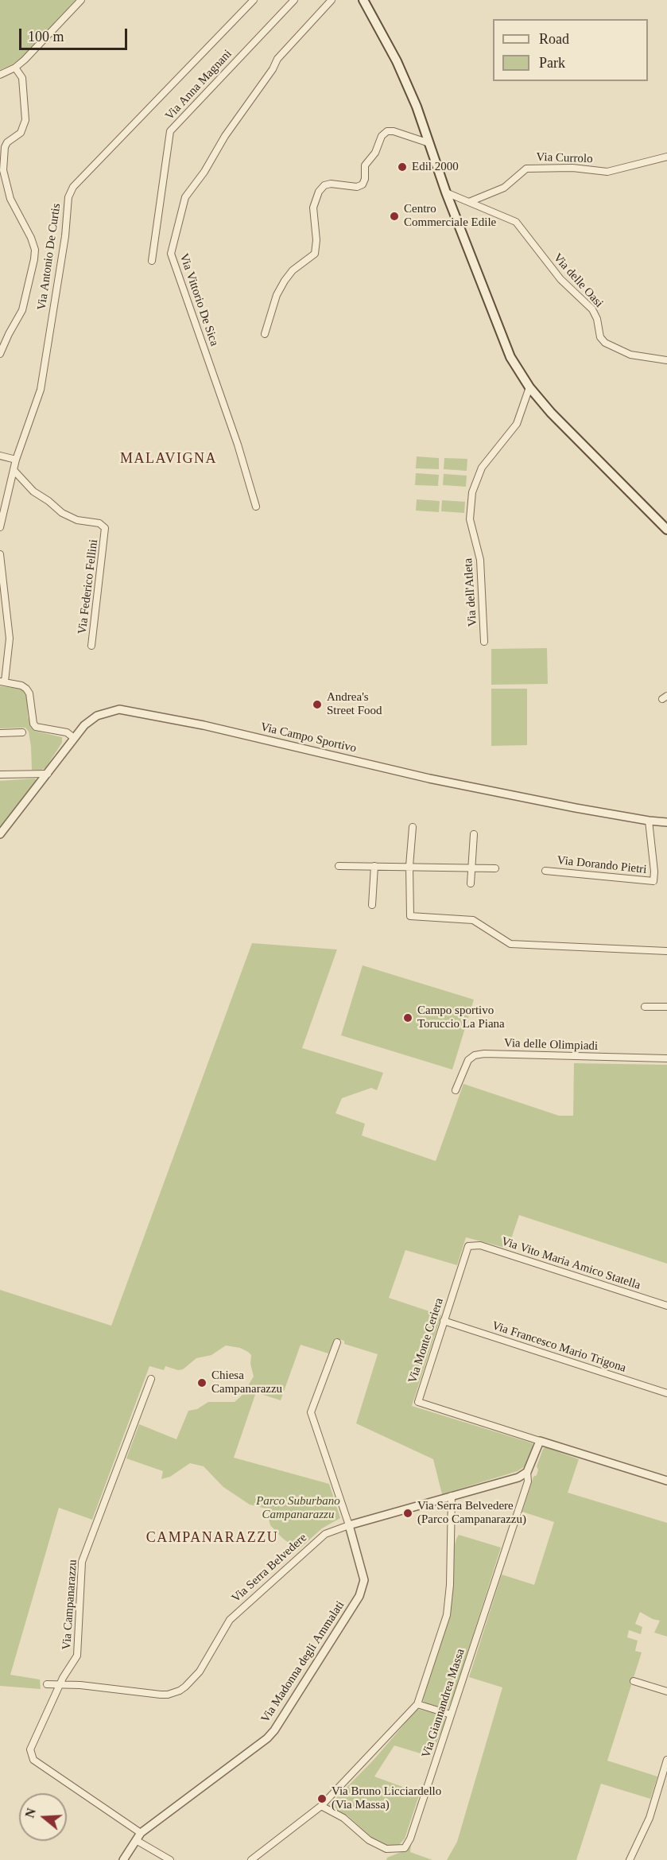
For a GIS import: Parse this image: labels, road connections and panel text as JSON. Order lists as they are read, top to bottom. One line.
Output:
{"streets":{"street":["Via Anna Magnani","Via Currolo","Via Antonio De Curtis","Via delle Oasi","Via Vittorio De Sica","Via Federico Fellini","Via dell'Atleta","Via Campo Sportivo","Via Dorando Pietri","Via delle Olimpiadi","Via Vito Maria Amico Statella","Via Monte Ceriera","Via Francesco Mario Trigona","Via Serra Belvedere","Via Campanarazzu","Via Madonna degli Ammalati","Via Giannandrea Massa"]},"crossings":[["Via Currolo","Via delle Oasi"],["Via Antonio De Curtis","Via Federico Fellini"],["Via Campo Sportivo","Via Dorando Pietri"],["Via Vito Maria Amico Statella","Via Monte Ceriera"],["Via Monte Ceriera","Via Francesco Mario Trigona"],["Via Serra Belvedere","Via Campanarazzu"],["Via Serra Belvedere","Via Madonna degli Ammalati"],["Via Serra Belvedere","Via Giannandrea Massa"],["Via Campanarazzu","Via Madonna degli Ammalati"]],"districts":["MALAVIGNA","CAMPANARAZZU"],"parks":["Parco Suburbano Campanarazzu"],"places":["Edil 2000","Centro Commerciale Edile","Andrea's Street Food","Campo sportivo Toruccio La Piana","Chiesa Campanarazzu","Via Serra Belvedere (Parco Campanarazzu)","Via Bruno Licciardello (Via Massa)"],"legend":["Road","Park"],"scale_bar":"100 m","north":"left"}
